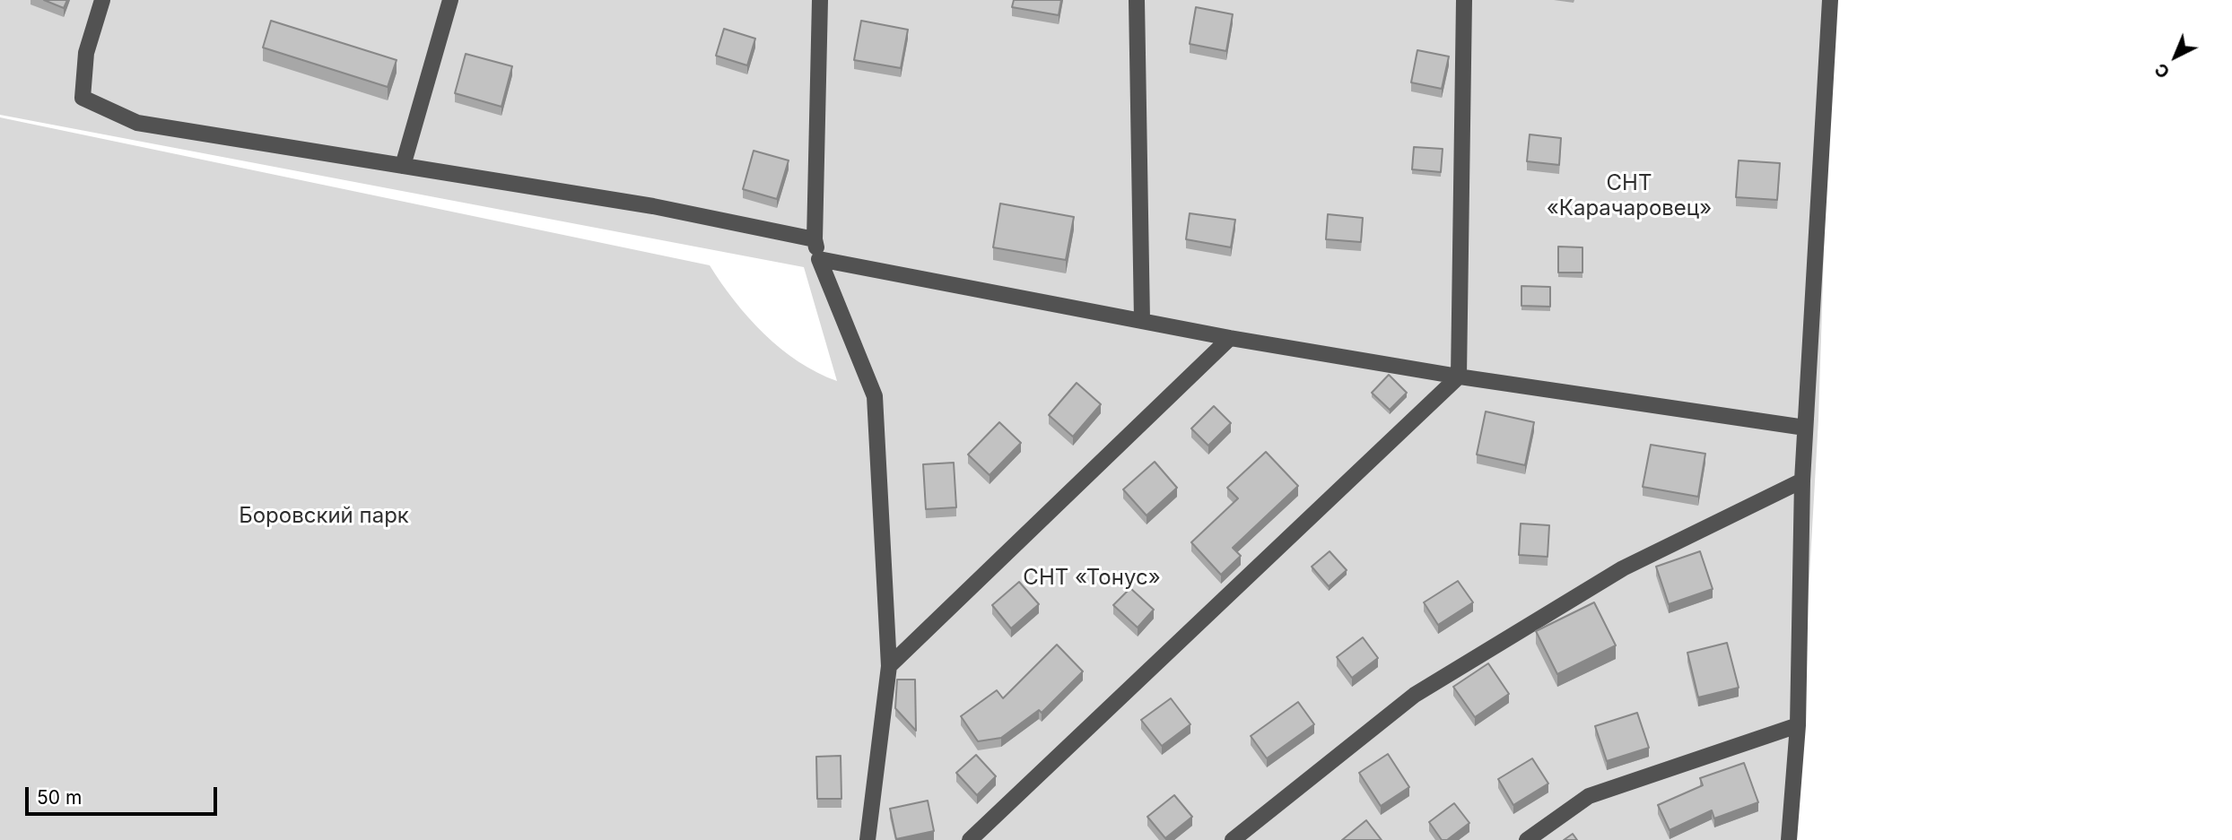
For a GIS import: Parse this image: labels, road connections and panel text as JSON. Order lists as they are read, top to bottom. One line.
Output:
{"parks":["СНТ «Карачаровец»","Боровский парк","СНТ «Тонус»"],"scale_bar":"50 m","north":"bottom left"}
